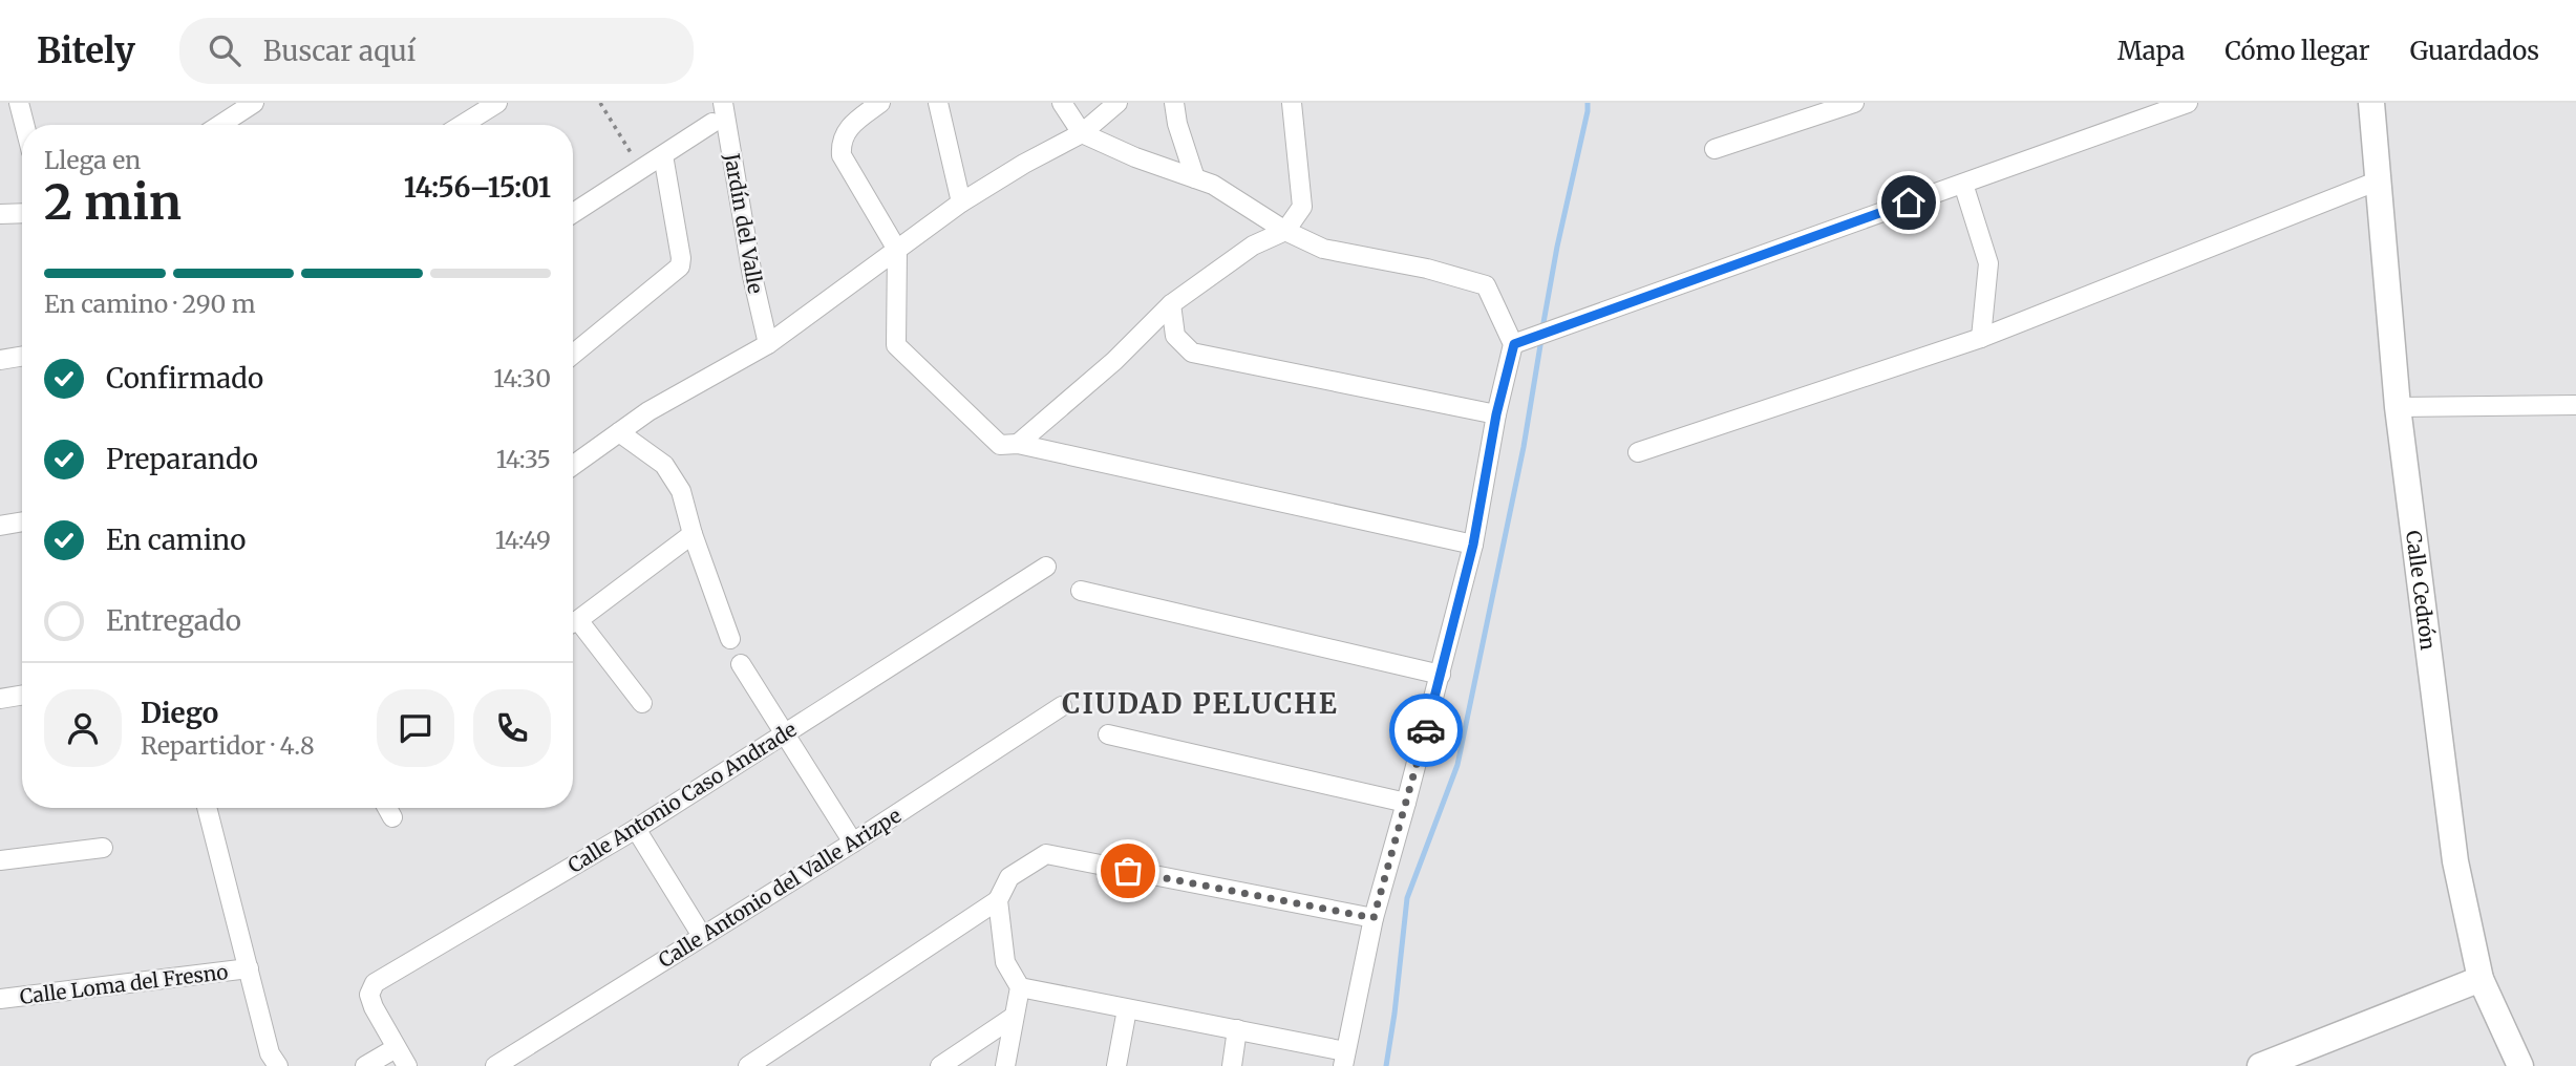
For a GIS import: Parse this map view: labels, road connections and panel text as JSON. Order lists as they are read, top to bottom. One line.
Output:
{"streets":{"street":["Jardín del Valle","Calle Cedrón","Calle Antonio Caso Andrade","Calle Antonio del Valle Arizpe","Calle Loma del Fresno"]},"districts":["CIUDAD PELUCHE"],"page":{"header":"Bitely","search":"Buscar aquí","nav":["Mapa","Cómo llegar","Guardados"],"heading":["2 min","Llega en","14:56–15:01"],"panel":["Diego","Repartidor · 4.8"],"bar":"En camino · 290 m","list":[["Confirmado","14:30"],["Preparando","14:35"],["En camino","14:49"],"Entregado"]}}
